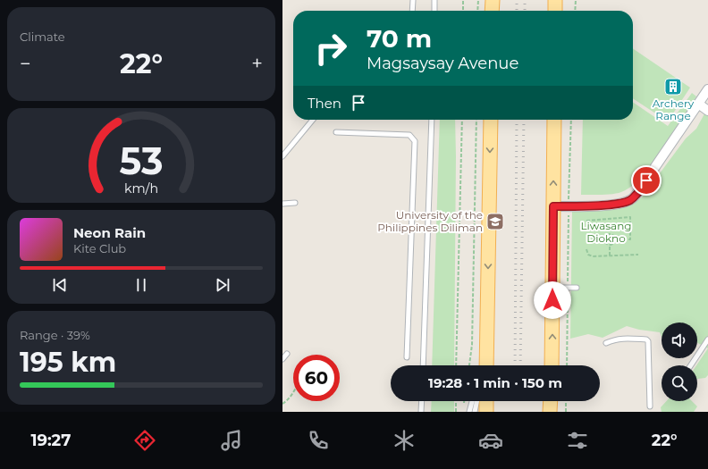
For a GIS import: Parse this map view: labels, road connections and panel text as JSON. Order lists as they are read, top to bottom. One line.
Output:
{"parks":["Liwasang Diokno"],"places":{"building":["Archery Range"],"school or university":["University of the Philippines Diliman"]},"page":{"tile":["Climate",["Range · 39%","195 km"]],"turn":["70 m","Magsaysay Avenue"],"heat":["−","22°","+"],"then":"Then","song":["Neon Rain","Kite Club"],"limit":"60","trip":"19:28 · 1 min · 150 m","tabs":["19:27","22°"],"gauge":["53","km/h"]}}
